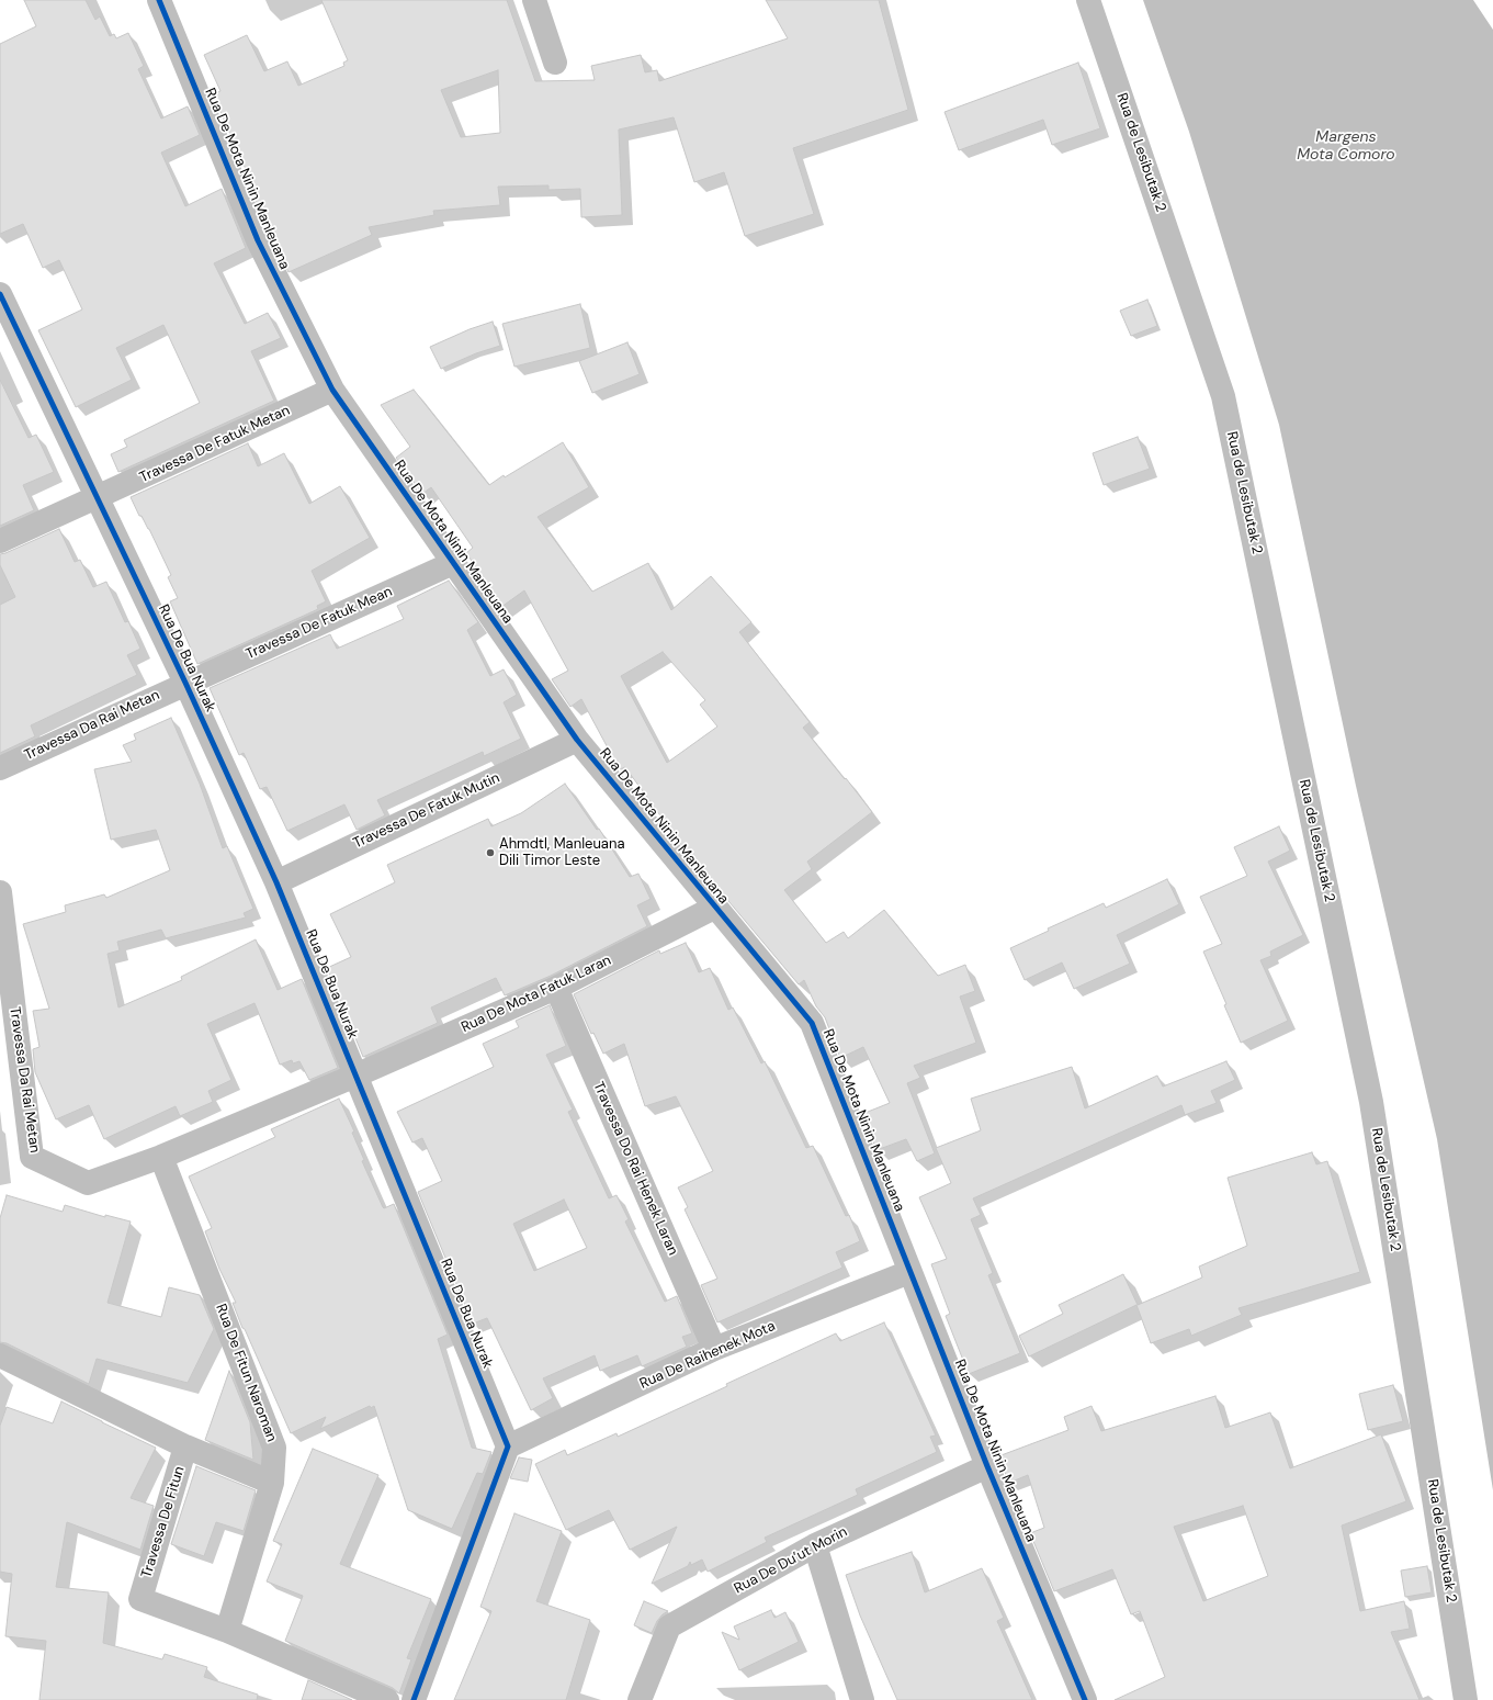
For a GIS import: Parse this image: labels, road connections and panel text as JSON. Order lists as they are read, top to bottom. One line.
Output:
{"streets":{"street":["Rua de Lesibutak 2","Rua De Mota Ninin Manleuana","Travessa De Fatuk Metan","Travessa De Fatuk Mean","Rua De Bua Nurak","Travessa Da Rai Metan","Travessa De Fatuk Mutin","Rua De Mota Fatuk Laran","Travessa Do Rai Henek Laran","Rua De Raihenek Mota","Rua De Fitun Naroman","Travessa De Fitun","Rua De Du’ut Morin"]},"crossings":[["Rua De Mota Ninin Manleuana","Travessa De Fatuk Metan"],["Rua De Mota Ninin Manleuana","Travessa De Fatuk Mean"],["Rua De Mota Ninin Manleuana","Travessa De Fatuk Mutin"],["Rua De Mota Ninin Manleuana","Rua De Mota Fatuk Laran"],["Rua De Mota Ninin Manleuana","Rua De Raihenek Mota"],["Rua De Mota Ninin Manleuana","Rua De Du’ut Morin"],["Travessa De Fatuk Metan","Rua De Bua Nurak"],["Travessa De Fatuk Mean","Rua De Bua Nurak"],["Travessa De Fatuk Mean","Travessa Da Rai Metan"],["Rua De Bua Nurak","Travessa Da Rai Metan"],["Rua De Bua Nurak","Travessa De Fatuk Mutin"],["Rua De Bua Nurak","Rua De Mota Fatuk Laran"],["Rua De Bua Nurak","Rua De Raihenek Mota"],["Travessa Da Rai Metan","Rua De Fitun Naroman"],["Rua De Mota Fatuk Laran","Travessa Do Rai Henek Laran"],["Travessa Do Rai Henek Laran","Rua De Raihenek Mota"],["Rua De Fitun Naroman","Travessa De Fitun"]],"water":["Margens Mota Comoro"],"places":["Ahmdtl, Manleuana Dili Timor Leste"]}
